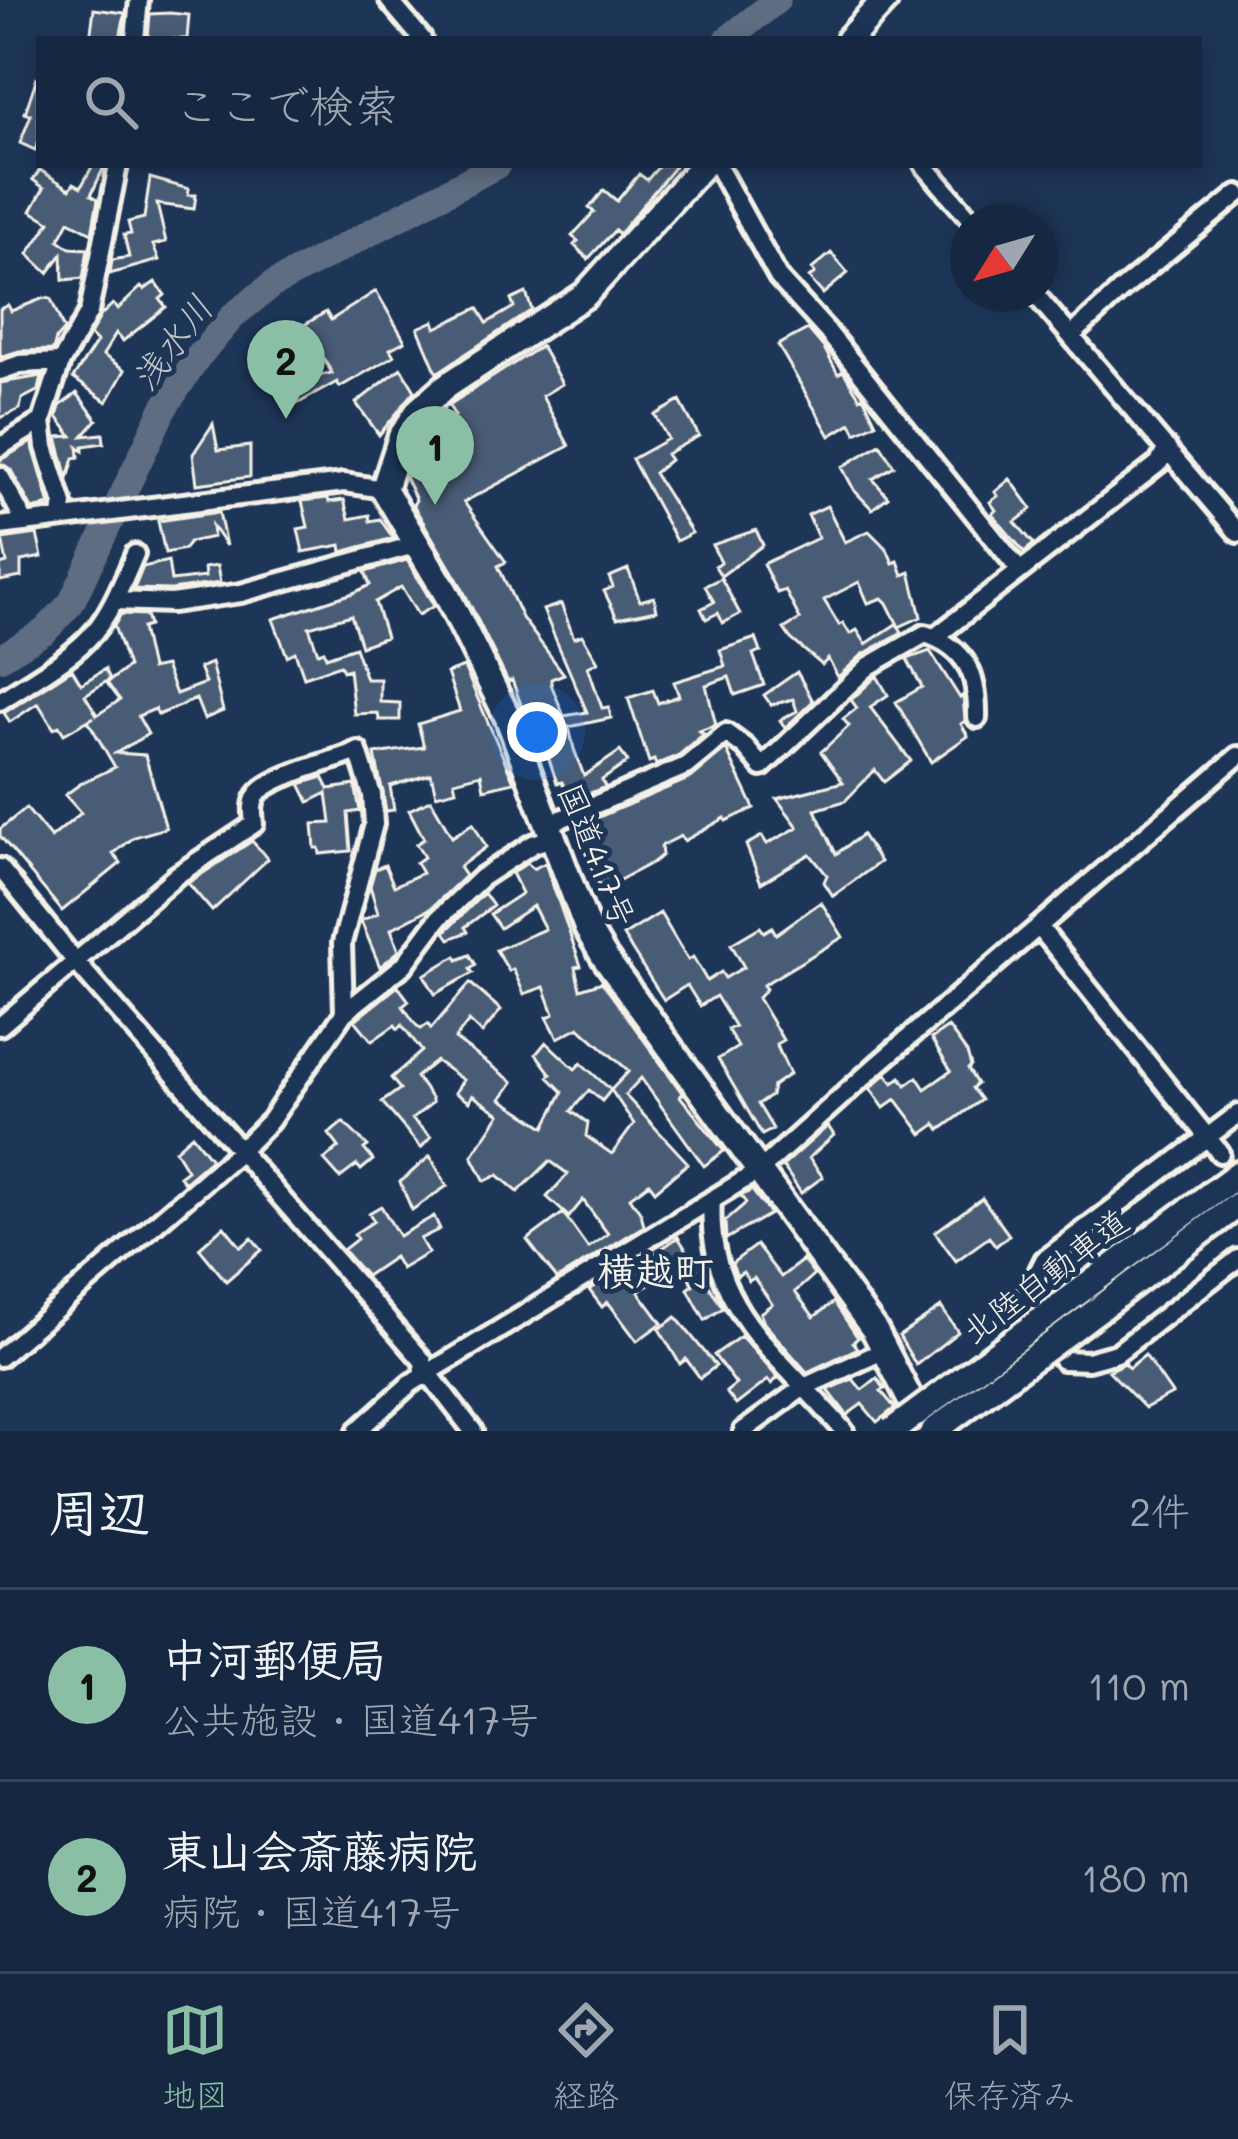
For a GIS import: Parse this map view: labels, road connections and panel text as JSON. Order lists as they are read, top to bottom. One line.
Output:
{"streets":{"highway":["国道417号","北陸自動車道"]},"crossings":[["国道417号","北陸自動車道"]],"districts":["横越町"],"water":["浅水川"],"north":"bottom left","page":{"search":"ここで検索","pins":["2","1"],"heading":["周辺","2件"],"list":[{"mark":"1","name":"中河郵便局","note":"公共施設 · 国道417号","value":"110 m"},{"mark":"2","name":"東山会斎藤病院","note":"病院 · 国道417号","value":"180 m"}],"nav":["地図","経路","保存済み"]}}
